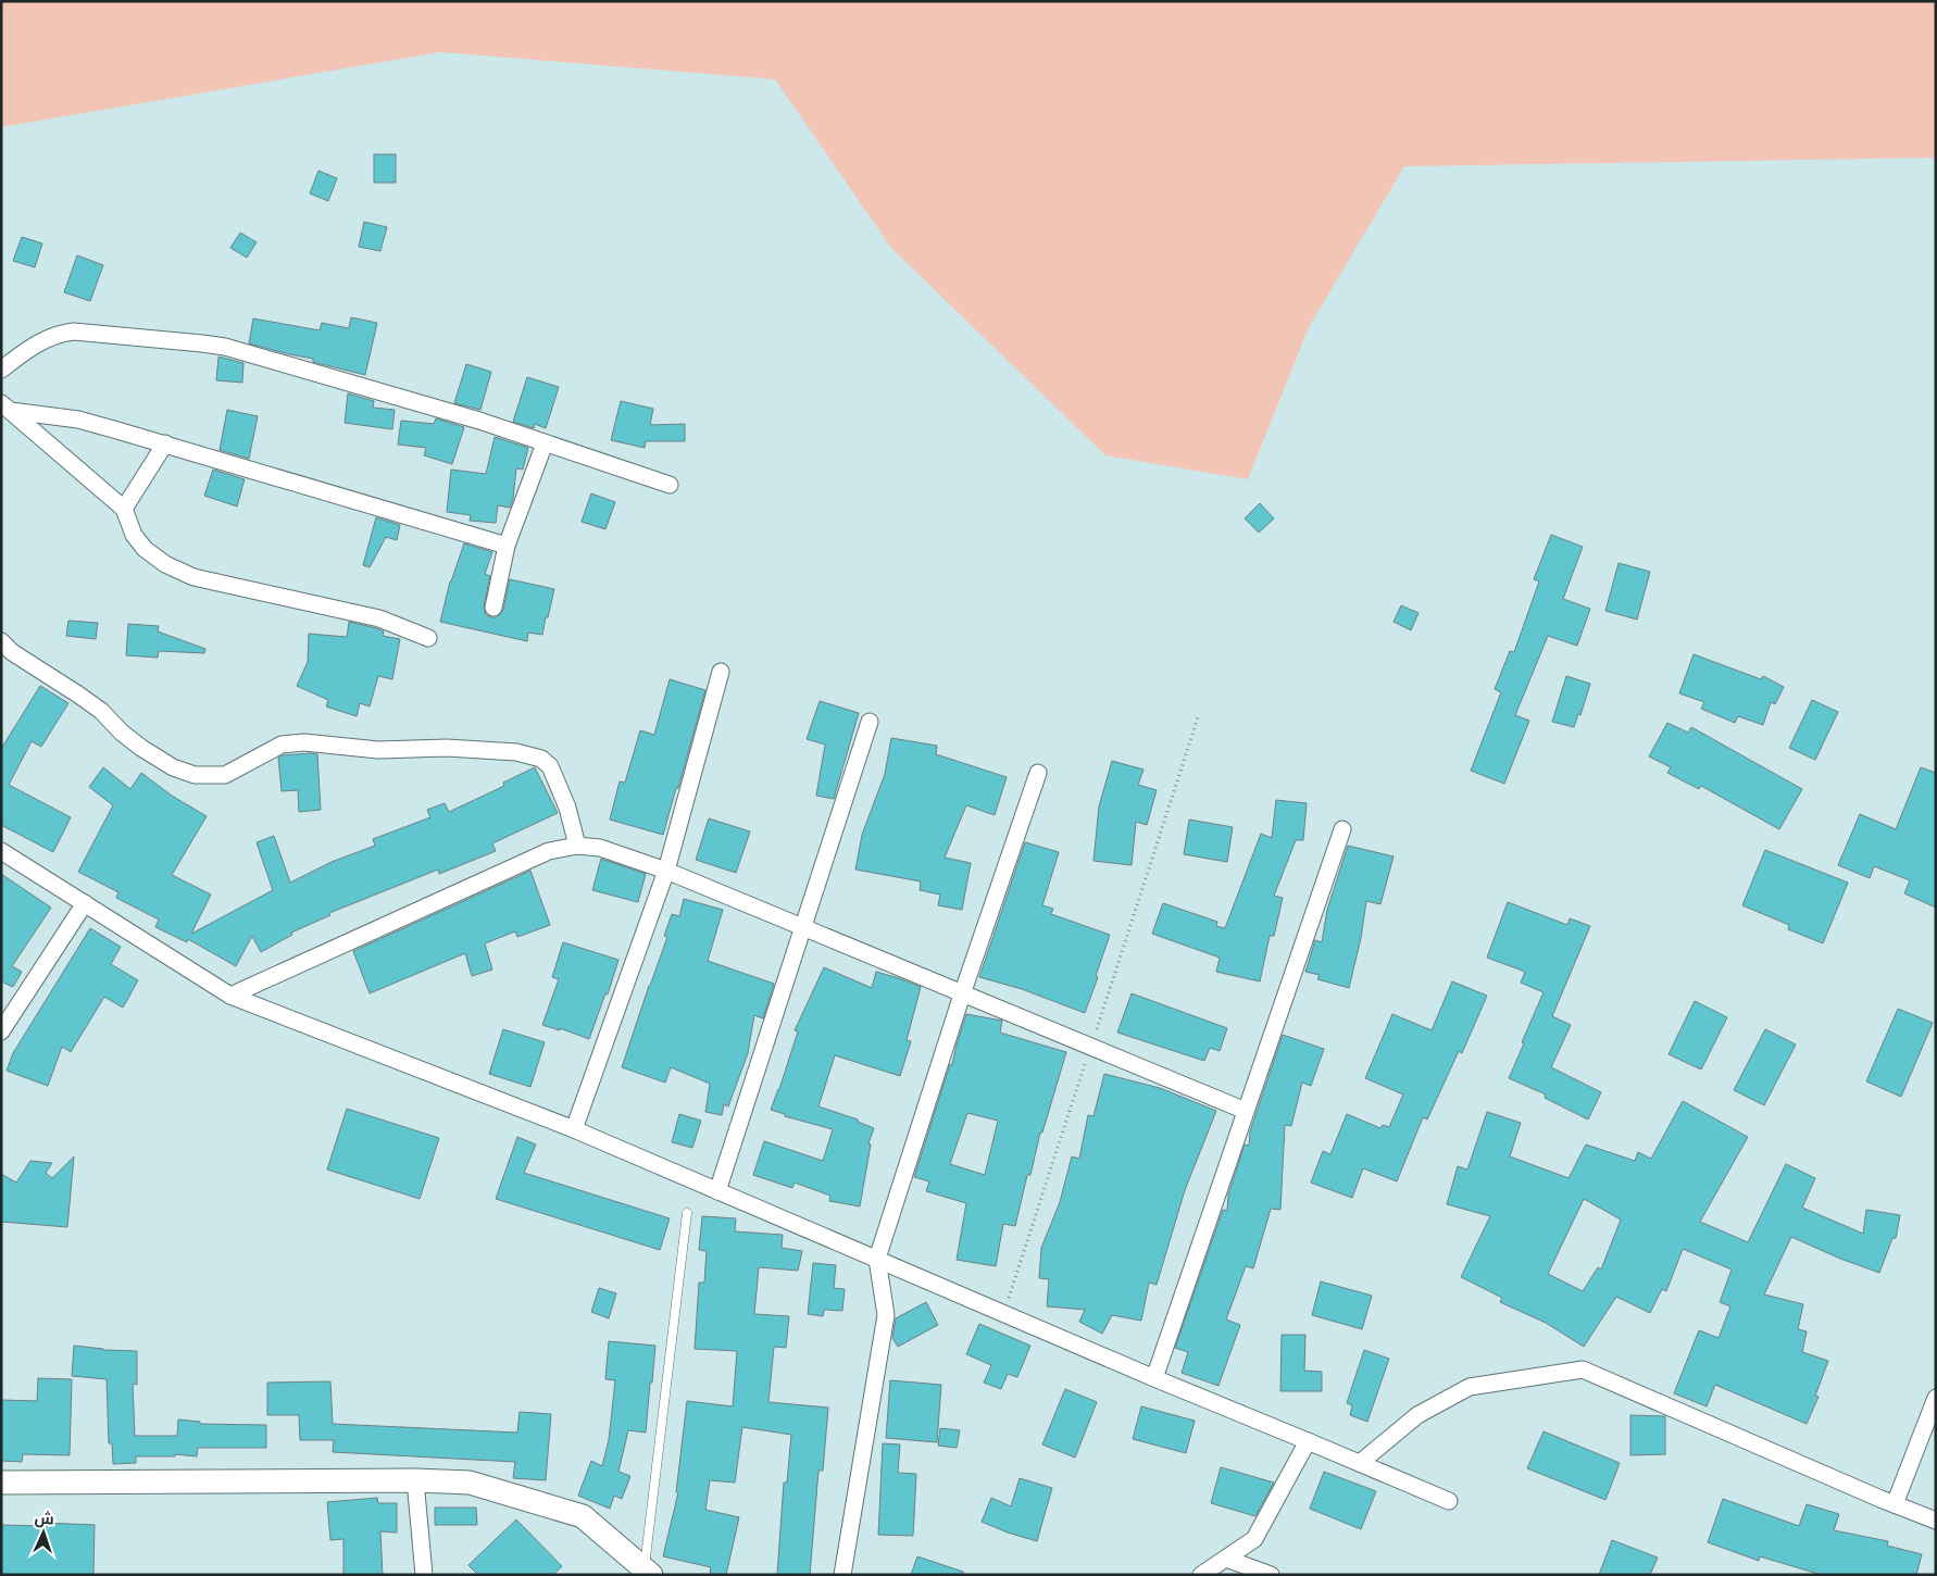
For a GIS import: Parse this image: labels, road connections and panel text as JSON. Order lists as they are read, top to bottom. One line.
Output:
{"north":"top"}
